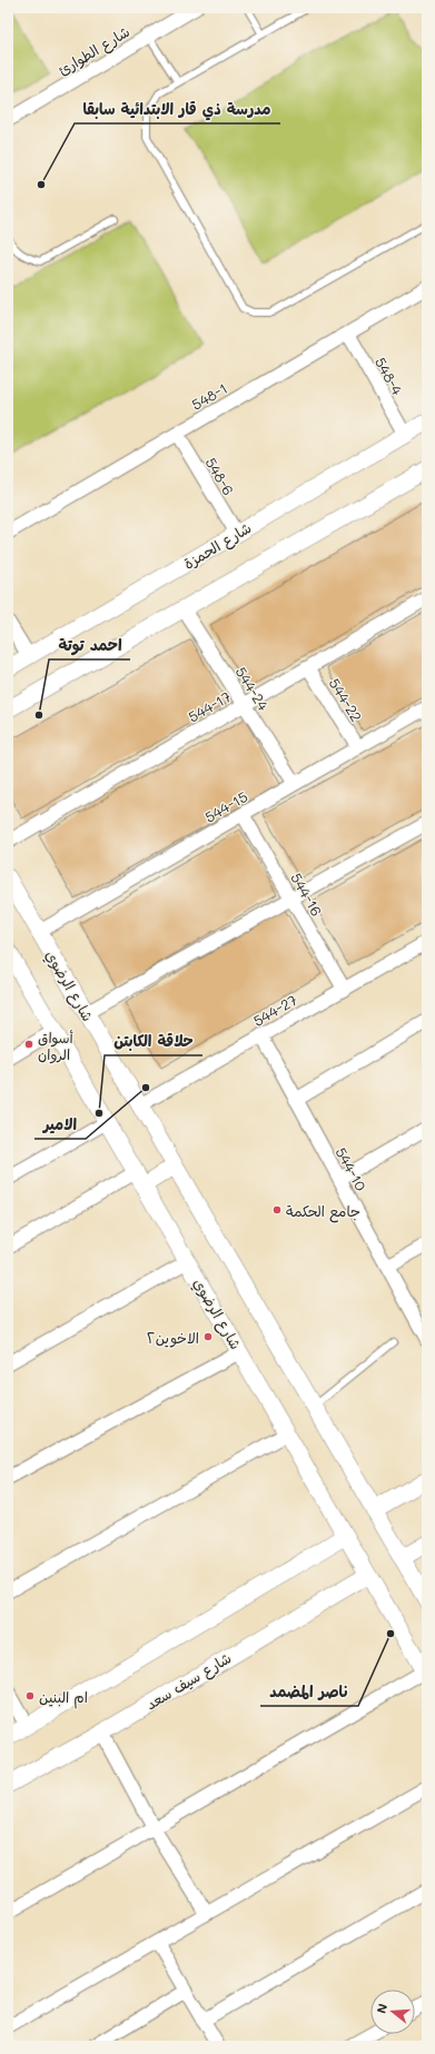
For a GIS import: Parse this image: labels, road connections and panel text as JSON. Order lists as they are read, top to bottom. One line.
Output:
{"streets":{"street":["شارع الطوارئ","548-4","548-1","548-6","شارع الحمزة","544-24","544-22","544-17","544-15","544-16","شارع الرضوي","544-27","544-10","شارع سيف سعد"]},"crossings":[["548-4","548-1"],["548-4","شارع الحمزة"],["548-1","548-6"],["548-6","شارع الحمزة"],["544-24","544-17"],["544-24","544-15"],["544-22","544-17"],["544-22","544-15"],["544-15","544-16"],["544-15","شارع الرضوي"],["544-16","544-27"],["شارع الرضوي","544-27"],["شارع الرضوي","شارع سيف سعد"],["544-27","544-10"]],"places":["مدرسة ذي قار الابتدائية سابقا","احمد توتة","أسواق الروان","الامير","حلاقة الكابتن","جامع الحكمة","الاخوين٢","ناصر المضمد","ام البنين"],"north":"left"}
